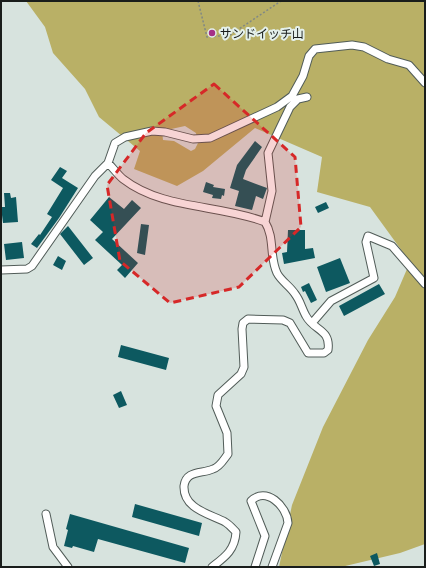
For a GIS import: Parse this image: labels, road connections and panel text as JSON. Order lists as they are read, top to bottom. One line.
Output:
{"places":["サンドイッチ山"]}
